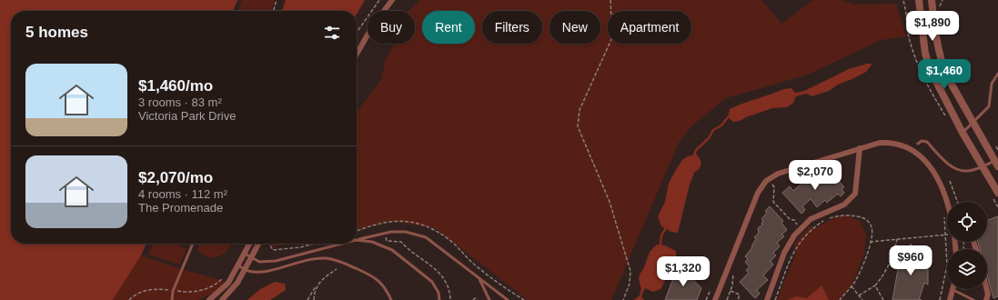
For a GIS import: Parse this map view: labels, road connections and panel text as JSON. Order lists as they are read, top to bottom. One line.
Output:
{"page":{"price":["$1,890","$1,460","$2,070","$960","$1,320"],"chip":["Buy","Rent","Filters","New","Apartment"],"heading":"5 homes","list":[{"name":"$1,460/mo","note":"3 rooms · 83 m² · Victoria Park Drive"},{"name":"$2,070/mo","note":"4 rooms · 112 m² · The Promenade"}]}}
